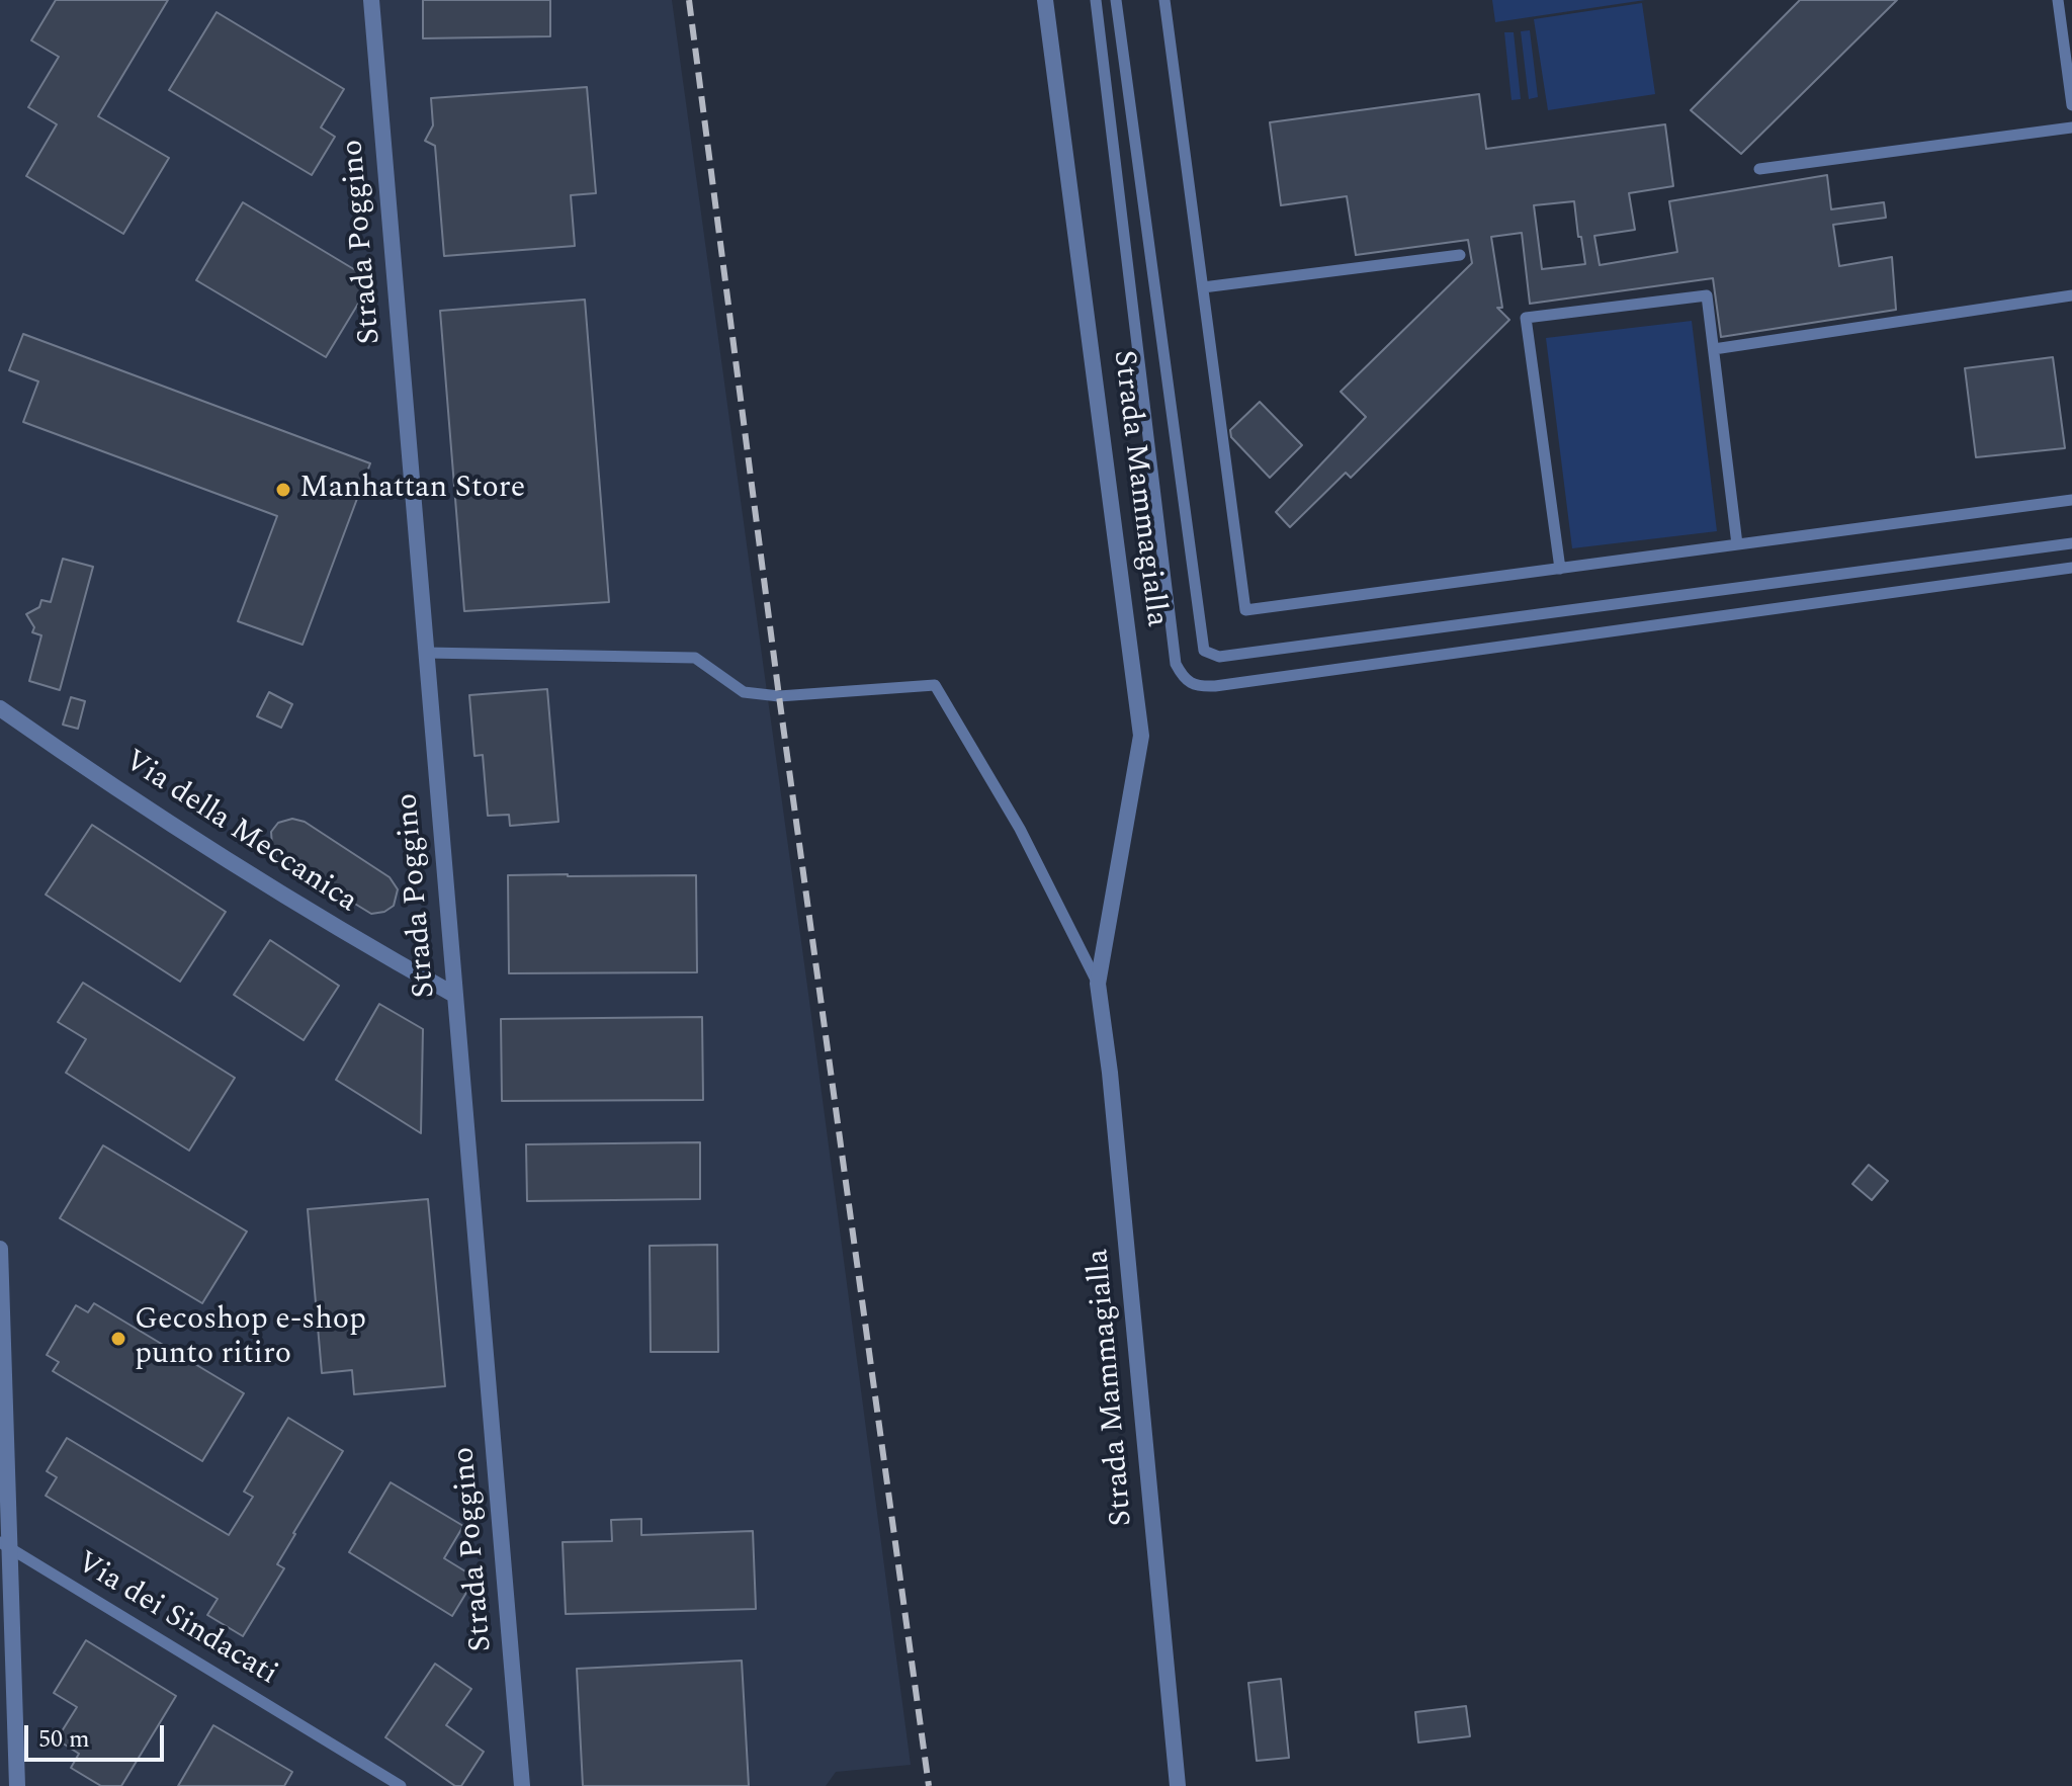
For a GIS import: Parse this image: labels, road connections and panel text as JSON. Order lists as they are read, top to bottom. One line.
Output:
{"streets":{"street":["Strada Poggino","Strada Mammagialla","Via della Meccanica"],"lane":["Via dei Sindacati"]},"crossings":[["Strada Poggino","Strada Mammagialla"],["Strada Poggino","Via della Meccanica"]],"places":["Manhattan Store","Gecoshop e-shop punto ritiro"],"scale_bar":"50 m"}
